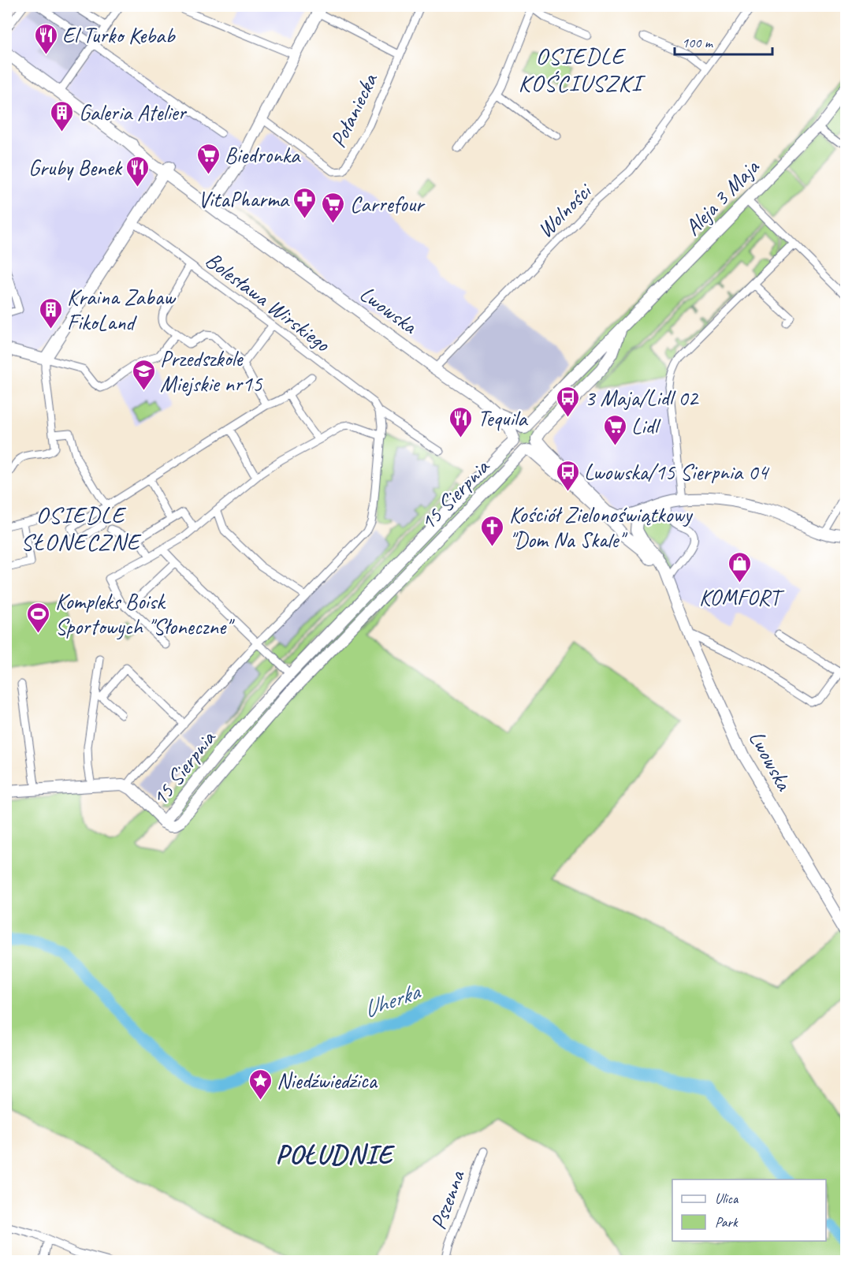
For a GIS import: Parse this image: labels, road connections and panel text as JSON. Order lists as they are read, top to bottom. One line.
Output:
{"streets":{"street":["Połaniecka","Aleja 3 Maja","Wolności","Bolesława Wirskiego","Lwowska","15 Sierpnia","Pszenna"]},"crossings":[["Aleja 3 Maja","Lwowska"],["Aleja 3 Maja","15 Sierpnia"],["Wolności","Lwowska"],["Lwowska","15 Sierpnia"]],"districts":["OSIEDLE KOŚCIUSZKI","OSIEDLE SŁONECZNE","POŁUDNIE"],"water":["Uherka"],"places":{"restaurant":["El Turko Kebab","Gruby Benek","Tequila"],"building":["Galeria Atelier","Kraina Zabaw FikoLand"],"supermarket":["Biedronka","Carrefour","Lidl"],"pharmacy":["VitaPharma"],"school or university":["Przedszkole Miejskie nr15"],"bus stop":["3 Maja/Lidl 02","Lwowska/15 Sierpnia 04"],"church":["Kościół Zielonoświątkowy \"Dom Na Skale\""],"shop":["KOMFORT"],"sports":["Kompleks Boisk Sportowych \"Słoneczne\""],"place":["Niedźwiedźica"]},"legend":["Ulica","Park"],"scale_bar":"100 m"}
